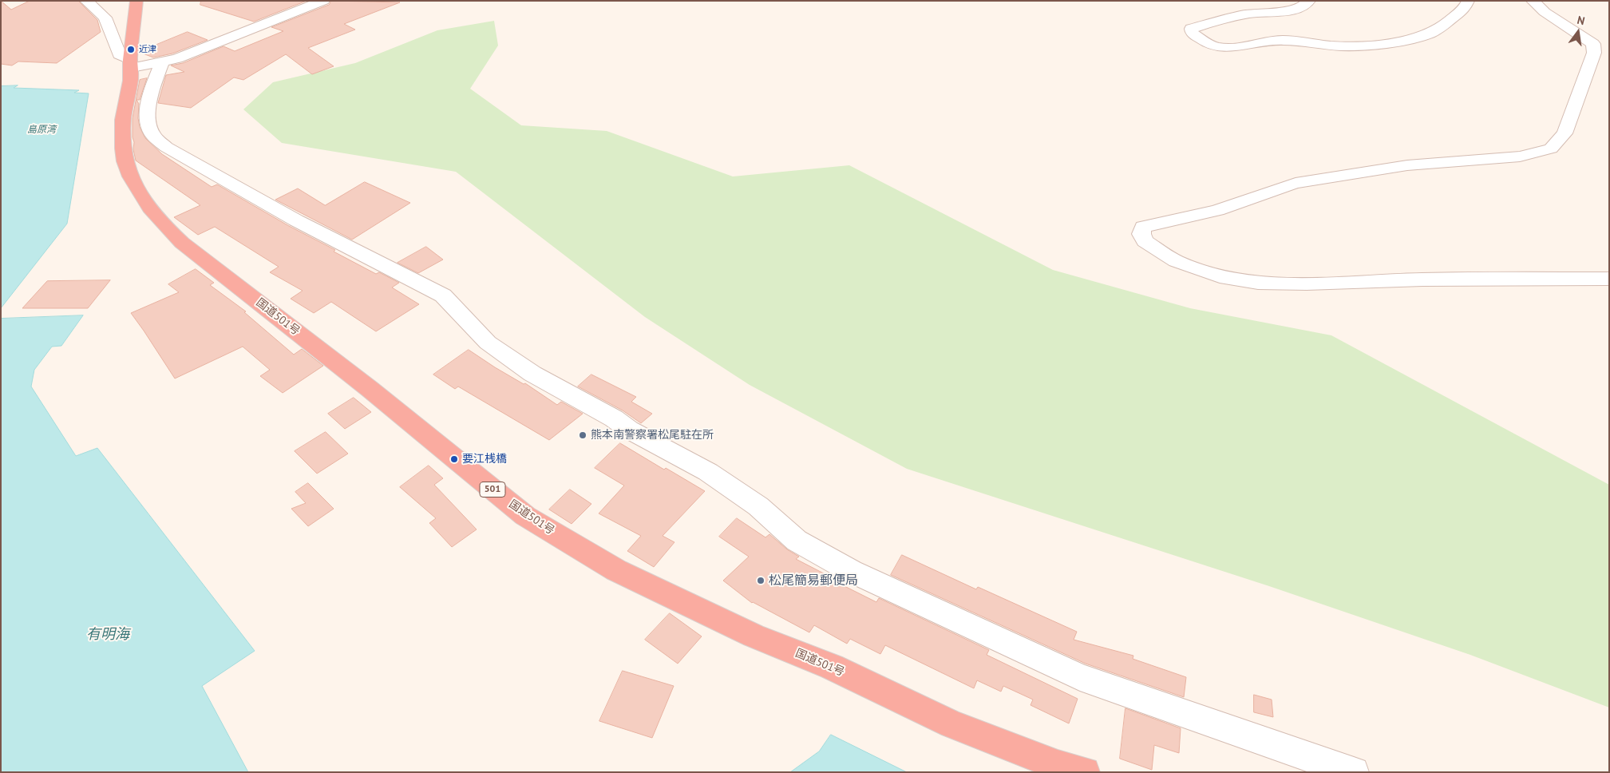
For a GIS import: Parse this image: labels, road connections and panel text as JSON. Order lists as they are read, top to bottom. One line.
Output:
{"streets":{"highway":["国道501号","501"]},"water":["島原湾","有明海"],"places":["近津","熊本南警察署松尾駐在所","要江桟橋","松尾簡易郵便局"],"north":"top"}
